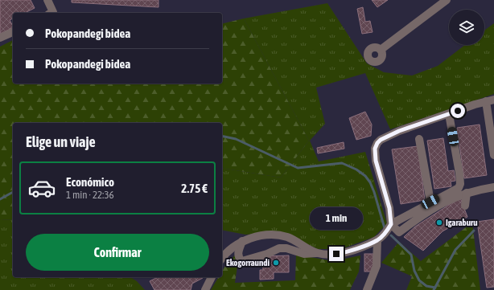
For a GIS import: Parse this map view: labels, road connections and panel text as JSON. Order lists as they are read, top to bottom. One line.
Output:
{"places":["Igaraburu","Ekogorraundi"],"page":{"banner":["Pokopandegi bidea","Pokopandegi bidea"],"heading":"Elige un viaje","list":[{"name":"Económico","note":"1 min · 22:36","value":"2.75 €"}],"bubble":"1 min","buttons":"Confirmar"}}
